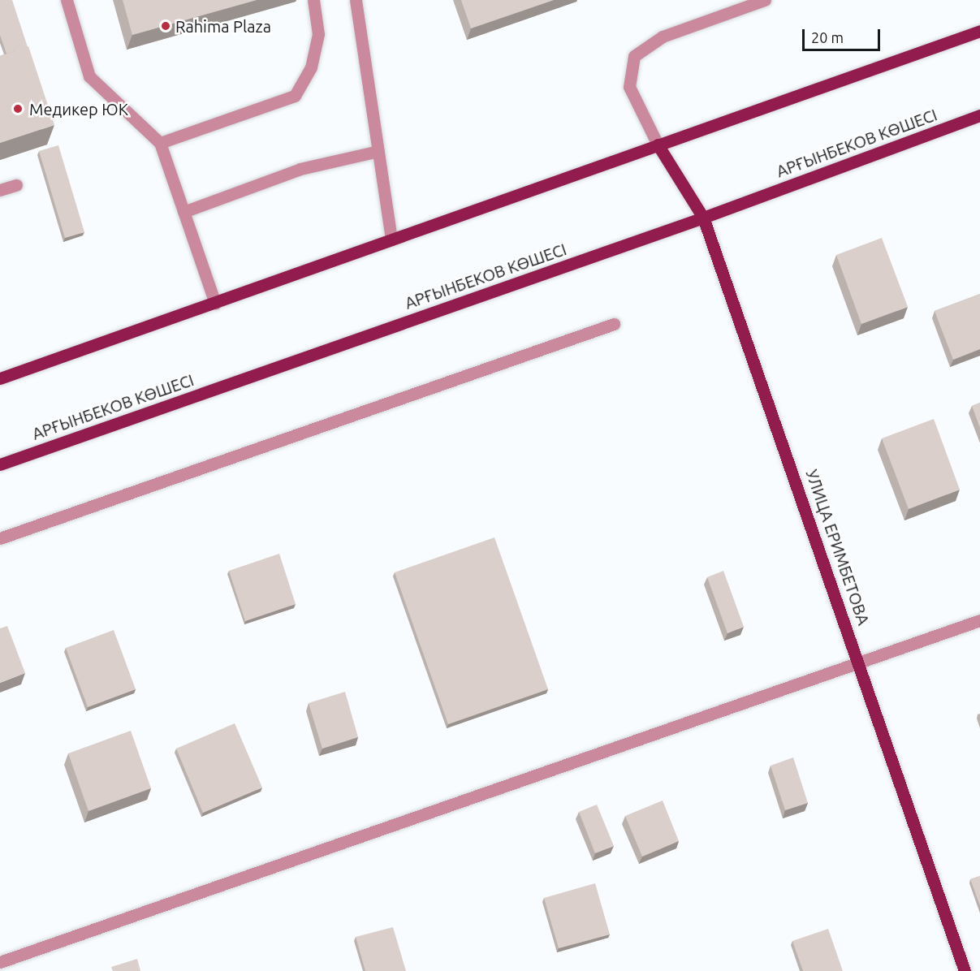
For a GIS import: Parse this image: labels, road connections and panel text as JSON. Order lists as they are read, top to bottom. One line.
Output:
{"streets":{"main road":["АРҒЫНБЕКОВ КӨШЕСІ","УЛИЦА ЕРИМБЕТОВА"]},"crossings":[["АРҒЫНБЕКОВ КӨШЕСІ","УЛИЦА ЕРИМБЕТОВА"]],"places":["Rahima Plaza","Медикер ЮK"],"scale_bar":"20 m"}
